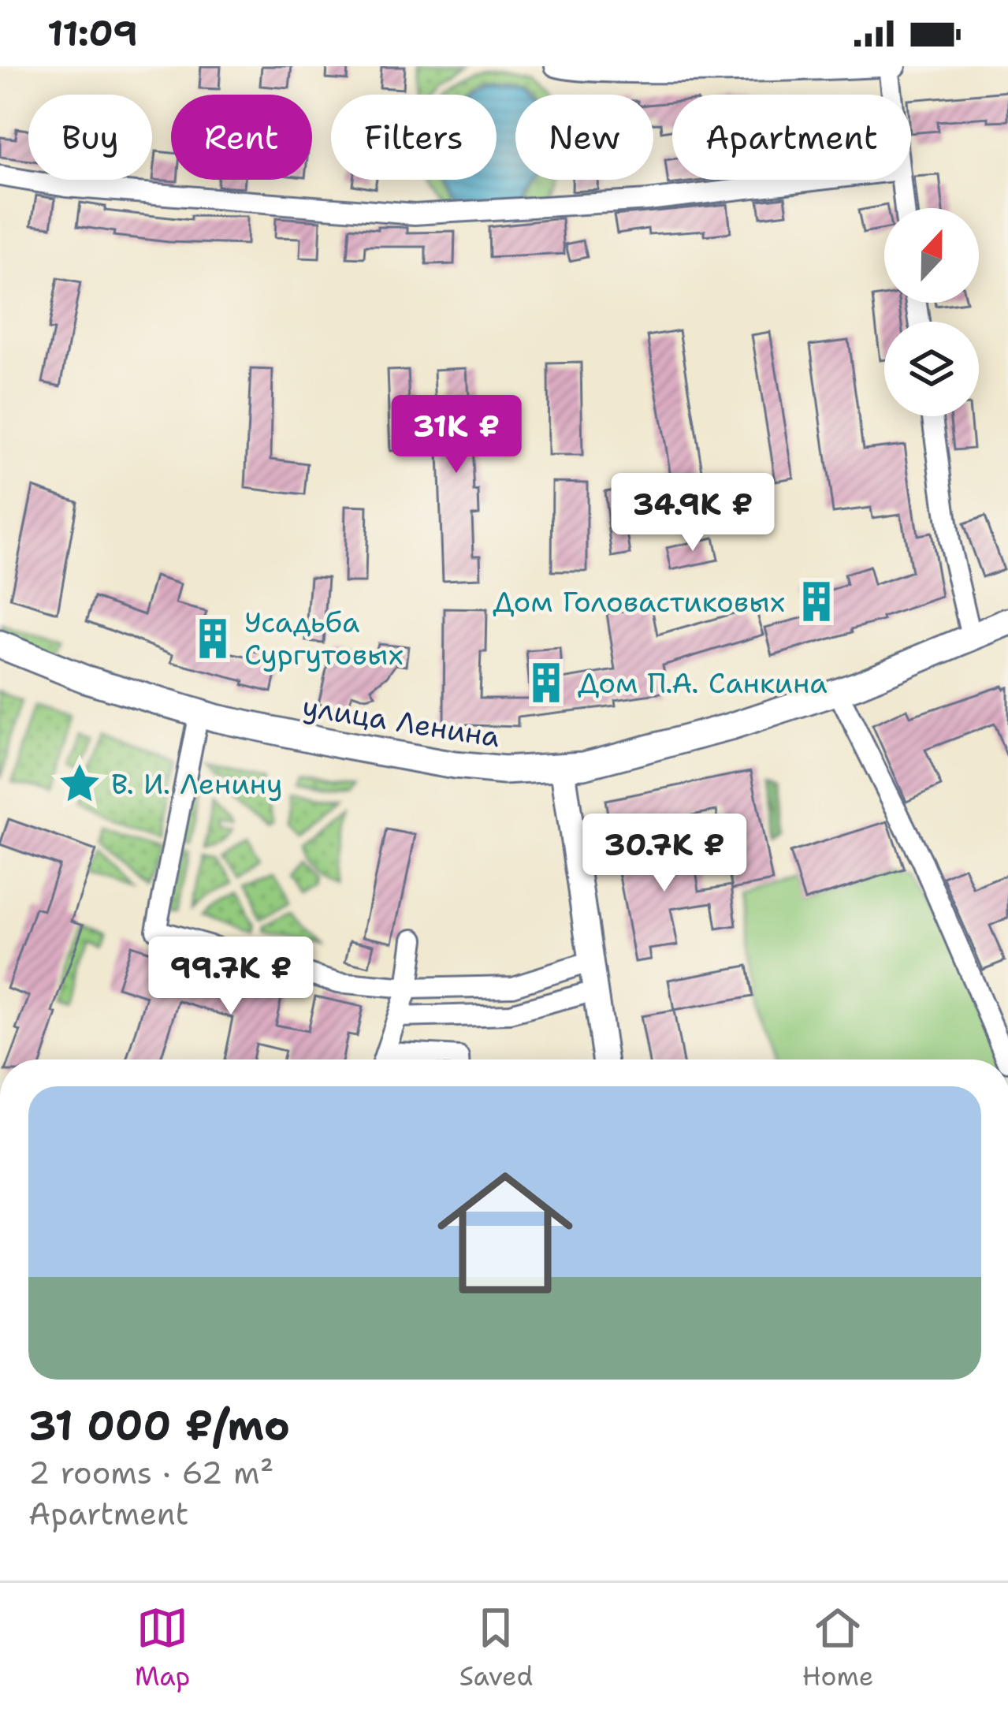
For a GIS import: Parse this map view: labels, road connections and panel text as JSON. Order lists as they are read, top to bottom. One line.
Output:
{"streets":{"main road":["улица Ленина"]},"places":{"building":["Дом Головастиковых","Усадьба Сургутовых","Дом П.А. Санкина"],"place":["В. И. Ленину"]},"north":"top","page":{"status":"11:09","chip":["Buy","Rent","Filters","New","Apartment"],"price":["31K ₽","34.9K ₽","30.7K ₽","99.7K ₽"],"list":[{"name":"31 000 ₽/mo","note":"2 rooms · 62 m² · Apartment"}],"tabs":["Map","Saved","Home"]}}
